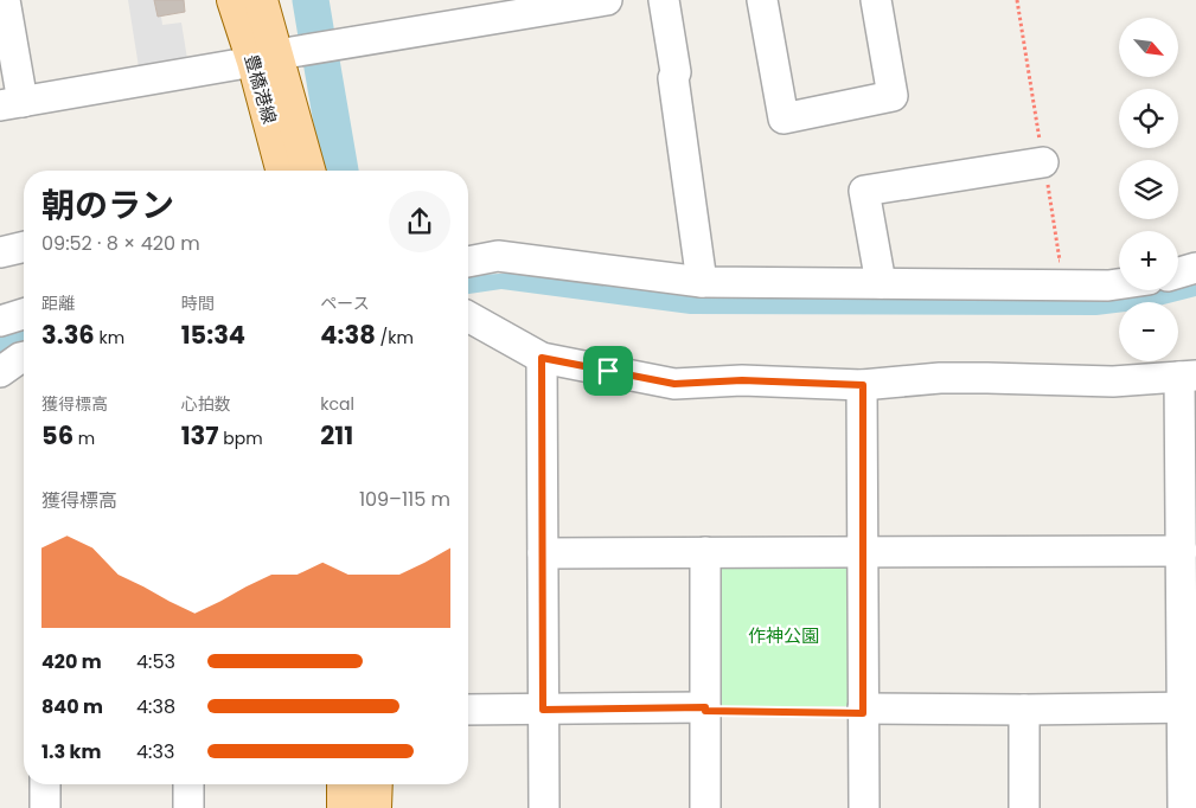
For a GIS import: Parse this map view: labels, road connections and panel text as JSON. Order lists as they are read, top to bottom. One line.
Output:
{"streets":{"main road":["豊橋港線"]},"parks":["作神公園"],"north":"bottom right","page":{"map_buttons":["+","−"],"heading":["朝のラン","09:52 · 8 × 420 m"],"stats":[["距離","3.36 km"],["時間","15:34"],["ペース","4:38 /km"],["獲得標高","56 m"],["心拍数","137 bpm"],["kcal","211"]],"chart":["獲得標高","109–115 m"],"list":[{"name":"420 m","note":"4:53"},{"name":"840 m","note":"4:38"},{"name":"1.3 km","note":"4:33"}]}}
